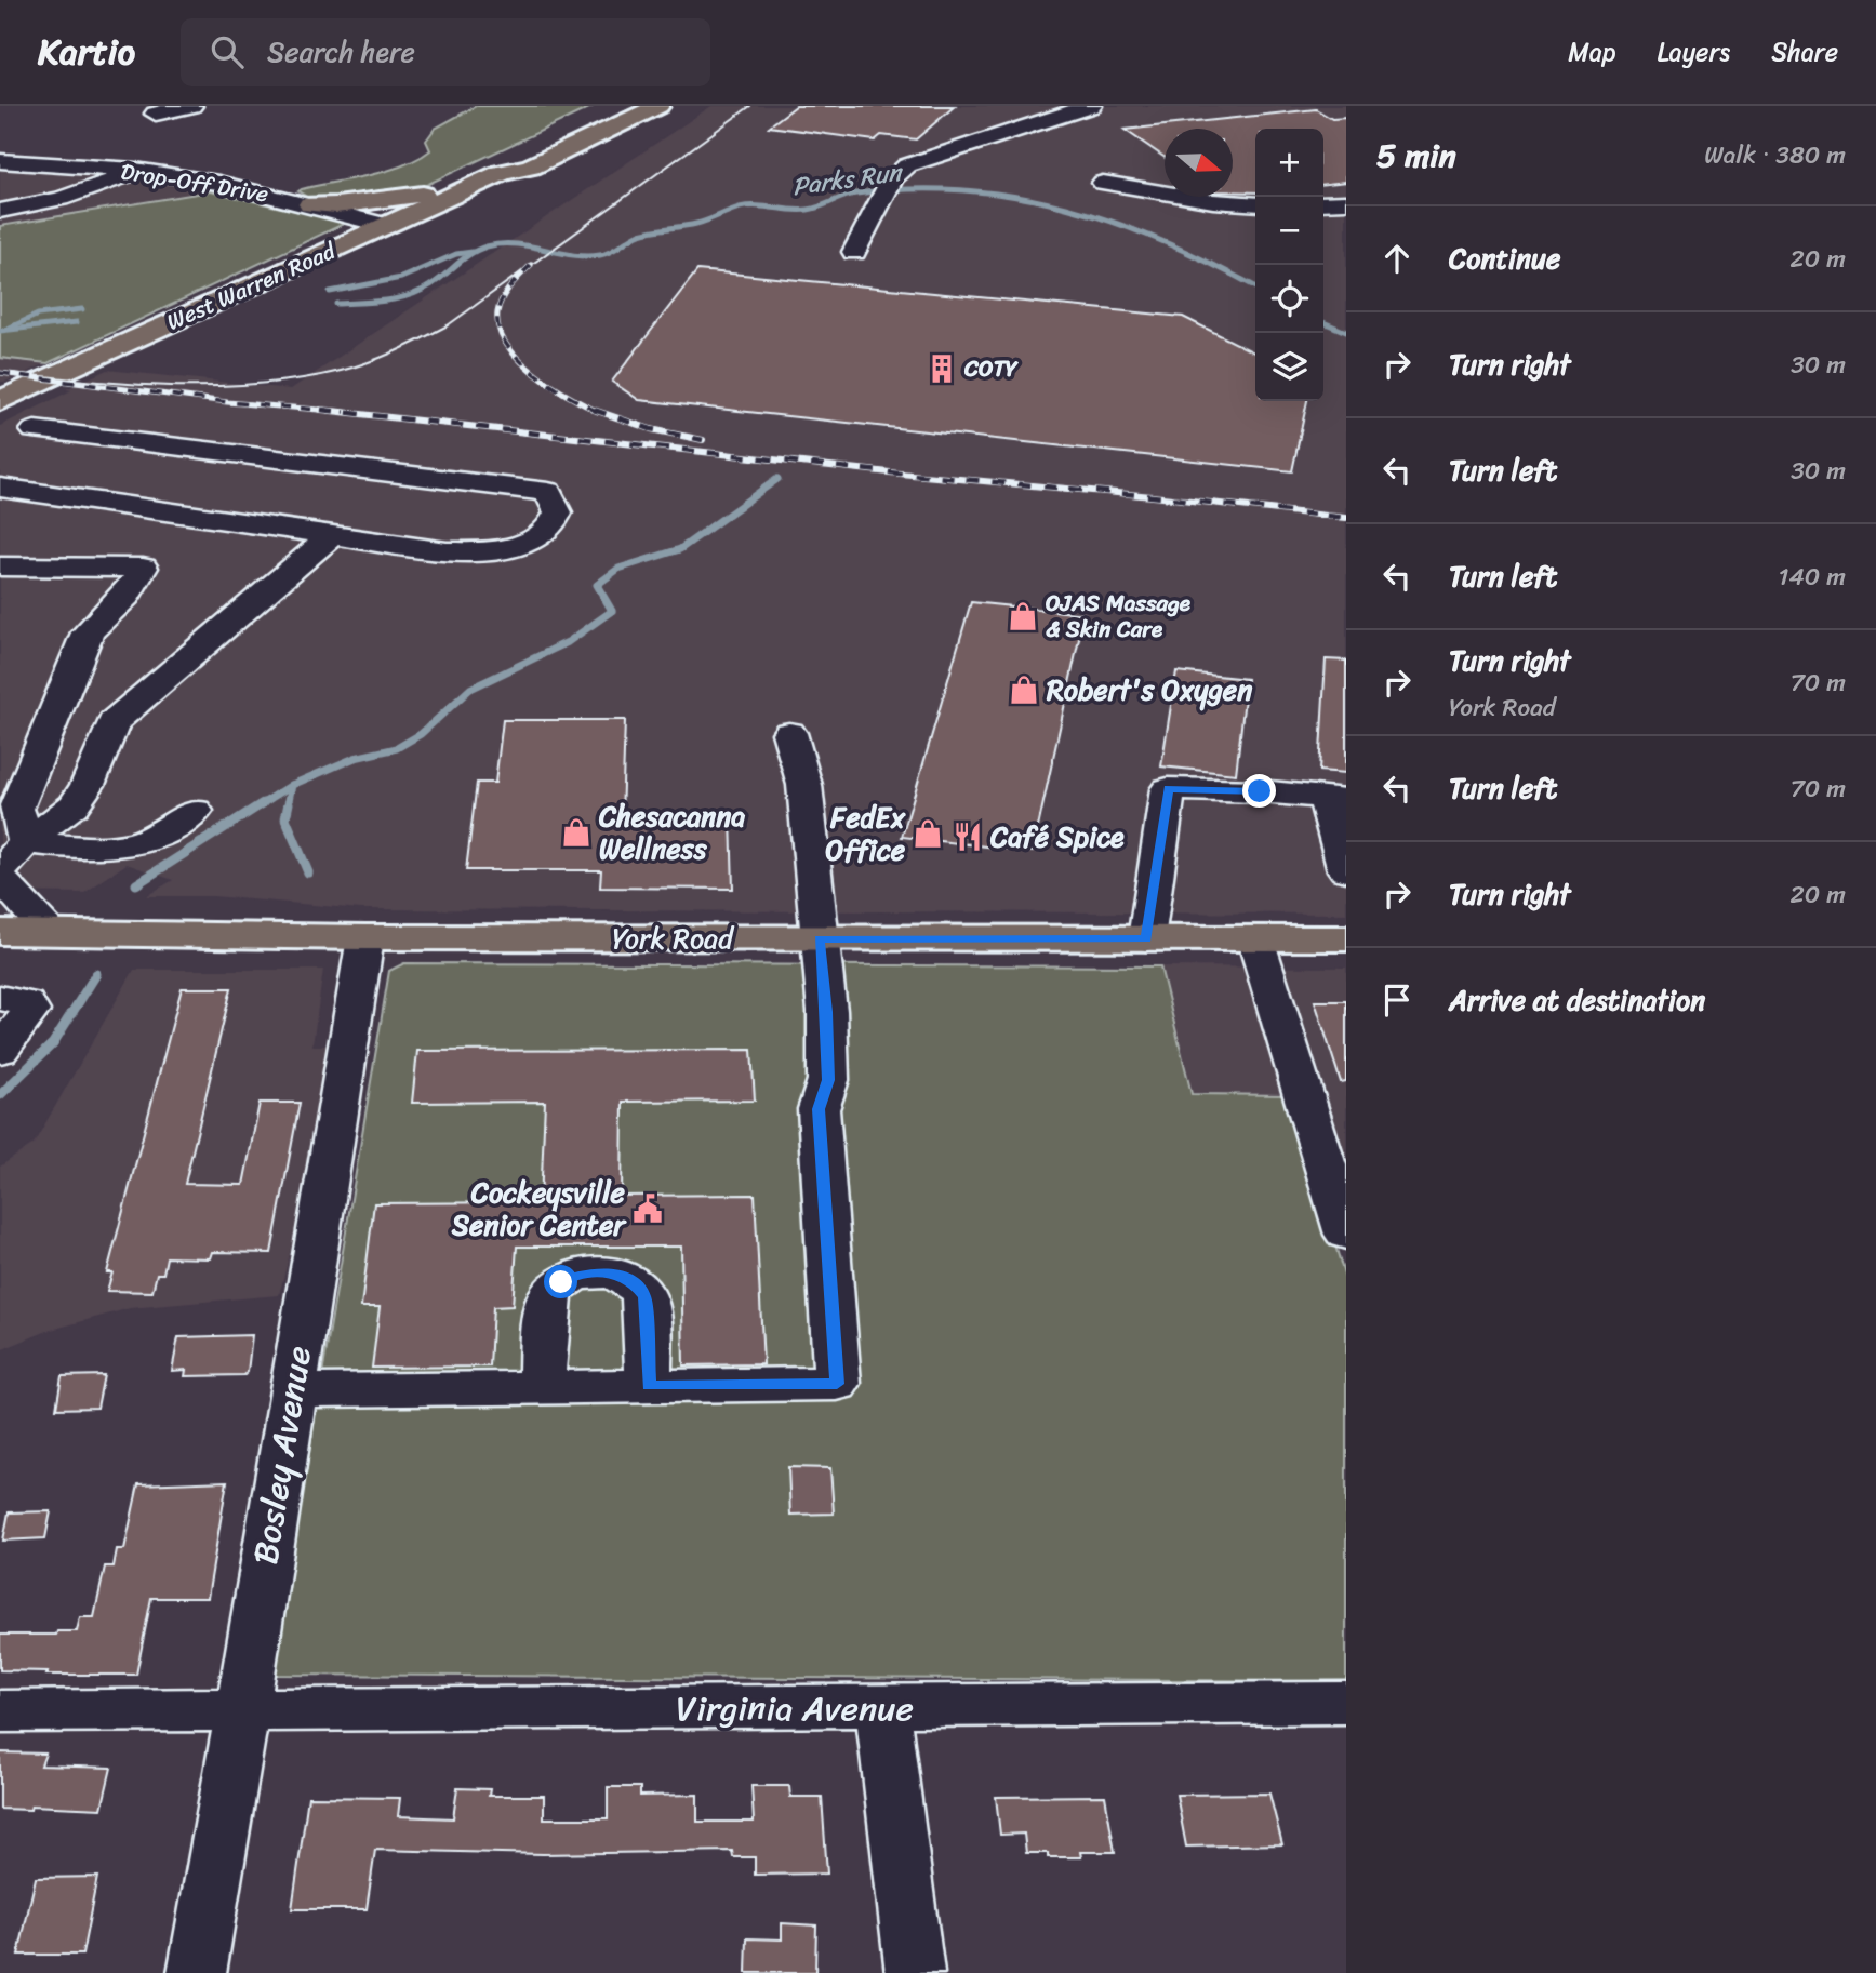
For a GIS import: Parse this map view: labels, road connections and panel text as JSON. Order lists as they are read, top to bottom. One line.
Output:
{"streets":{"main road":["West Warren Road","York Road"],"street":["Drop-Off Drive","Bosley Avenue","Virginia Avenue"]},"crossings":[["Drop-Off Drive","West Warren Road"],["York Road","Bosley Avenue"],["Bosley Avenue","Virginia Avenue"]],"water":["Parks Run"],"places":{"building":["COTY"],"shop":["OJAS Massage & Skin Care","Robert's Oxygen","Chesacanna Wellness","FedEx Office"],"restaurant":["Café Spice"],"public building":["Cockeysville Senior Center"]},"north":"right","page":{"header":"Kartio","search":"Search here","nav":["Map","Layers","Share"],"heading":["5 min","Walk · 380 m"],"map_buttons":["+","−"],"list":[["Continue","20 m"],["Turn right","30 m"],["Turn left","30 m"],["Turn left","140 m"],["Turn right","York Road","70 m"],["Turn left","70 m"],["Turn right","20 m"],"Arrive at destination"]}}
